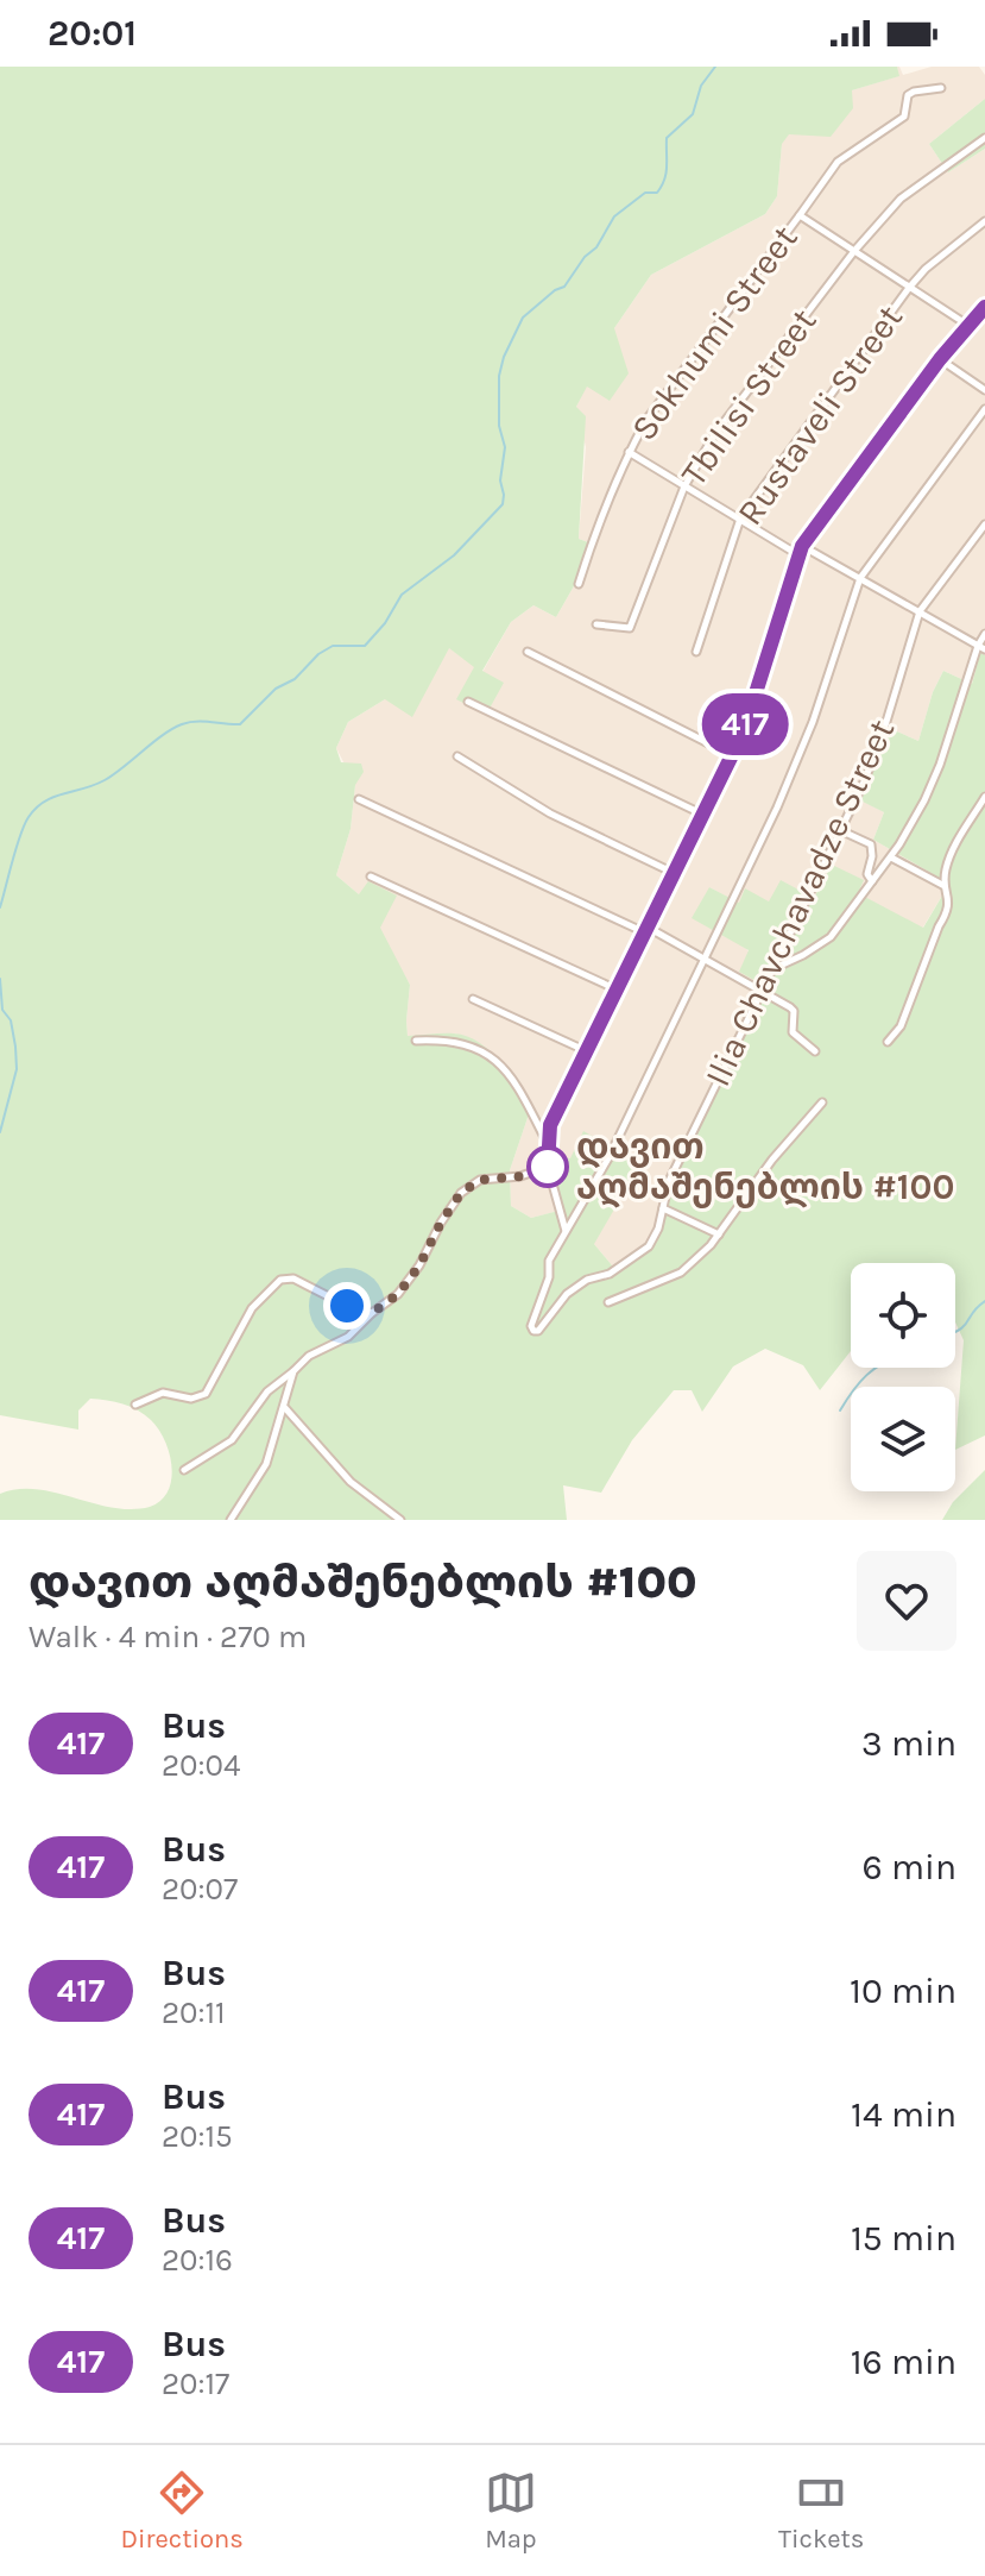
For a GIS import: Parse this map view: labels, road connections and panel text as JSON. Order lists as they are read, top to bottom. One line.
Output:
{"streets":{"street":["Sokhumi Street","Tbilisi Street","Rustaveli Street","Ilia Chavchavadze Street"]},"crossings":[["Sokhumi Street","Tbilisi Street"],["Sokhumi Street","Rustaveli Street"]],"places":["დავით აღმაშენებლის #100"],"lines":["bus line 417"],"page":{"status":"20:01","on_map":"417","heading":["დავით აღმაშენებლის #100","Walk · 4 min · 270 m"],"list":[{"mark":"417","name":"Bus","note":"20:04","value":"3 min"},{"mark":"417","name":"Bus","note":"20:07","value":"6 min"},{"mark":"417","name":"Bus","note":"20:11","value":"10 min"},{"mark":"417","name":"Bus","note":"20:15","value":"14 min"},{"mark":"417","name":"Bus","note":"20:16","value":"15 min"},{"mark":"417","name":"Bus","note":"20:17","value":"16 min"}],"tabs":["Directions","Map","Tickets"]}}
